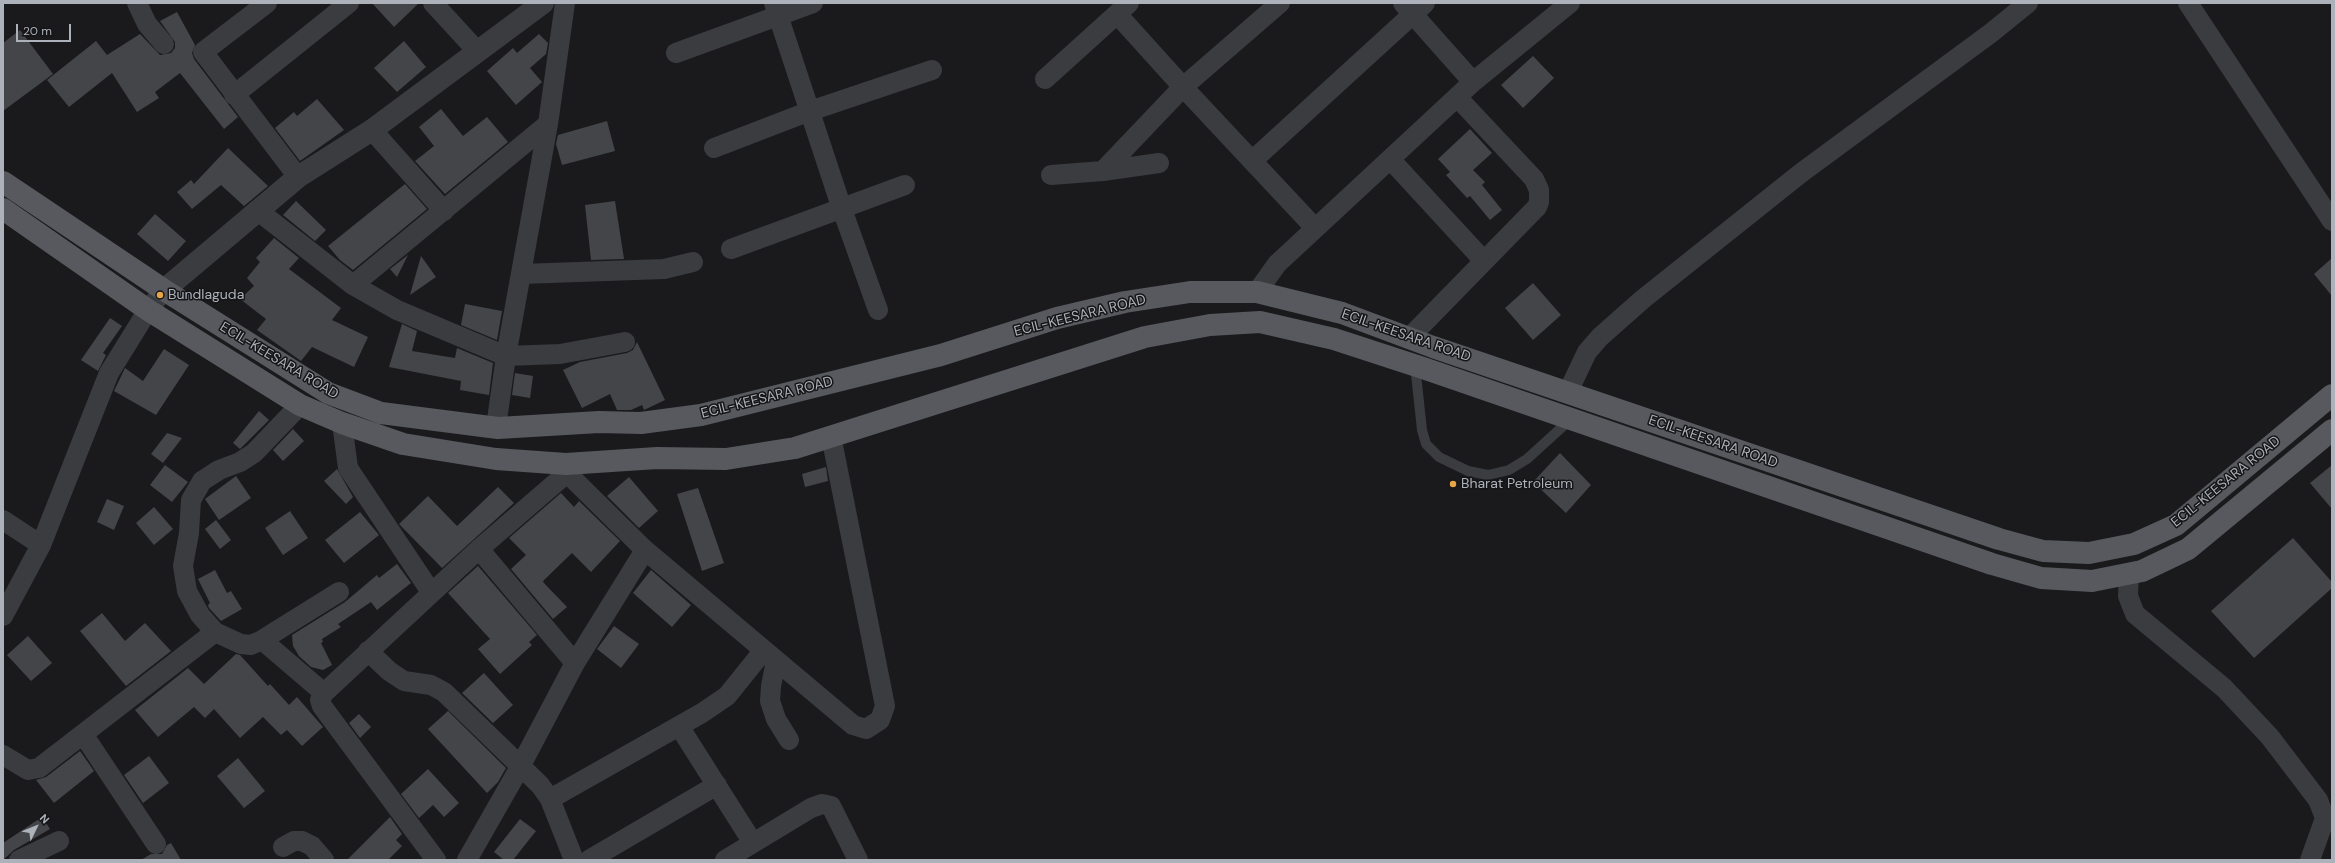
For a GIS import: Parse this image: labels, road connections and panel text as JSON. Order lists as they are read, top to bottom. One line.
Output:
{"streets":{"main road":["ECIL-KEESARA ROAD"]},"places":["Bundlaguda","Bharat Petroleum"],"scale_bar":"20 m","north":"top right"}
